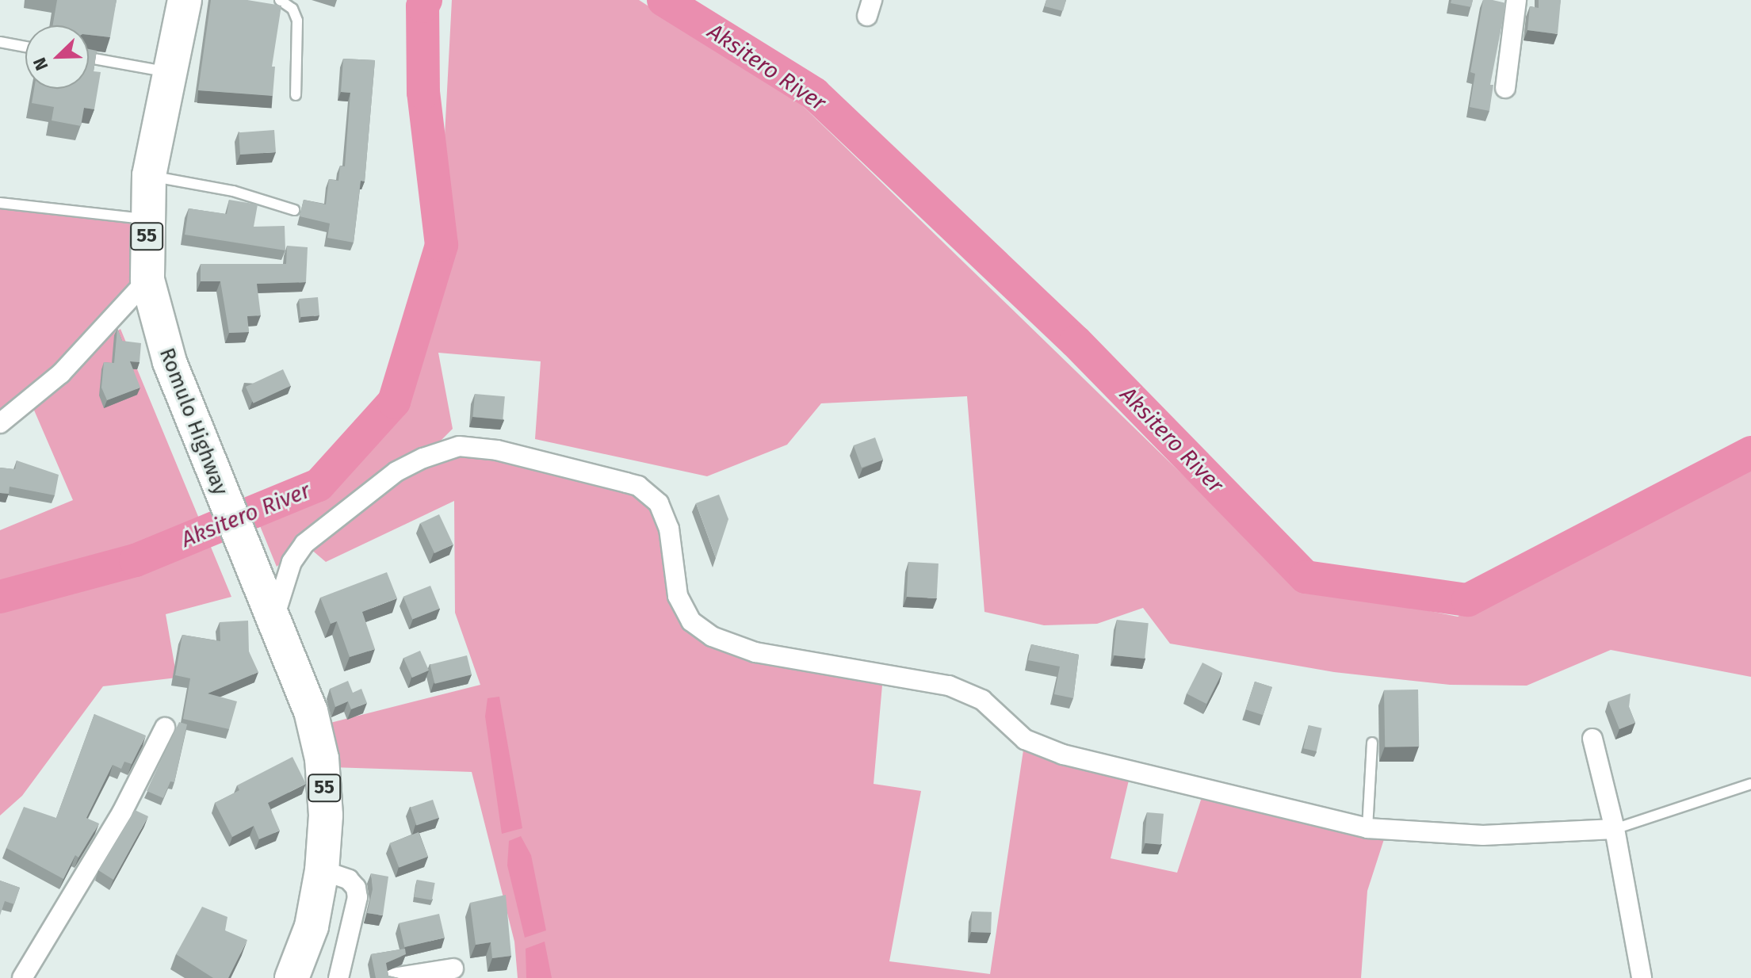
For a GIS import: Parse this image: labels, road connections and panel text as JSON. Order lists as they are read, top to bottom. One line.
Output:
{"streets":{"highway":["55","Romulo Highway"]},"water":["Aksitero River"],"north":"bottom left"}
